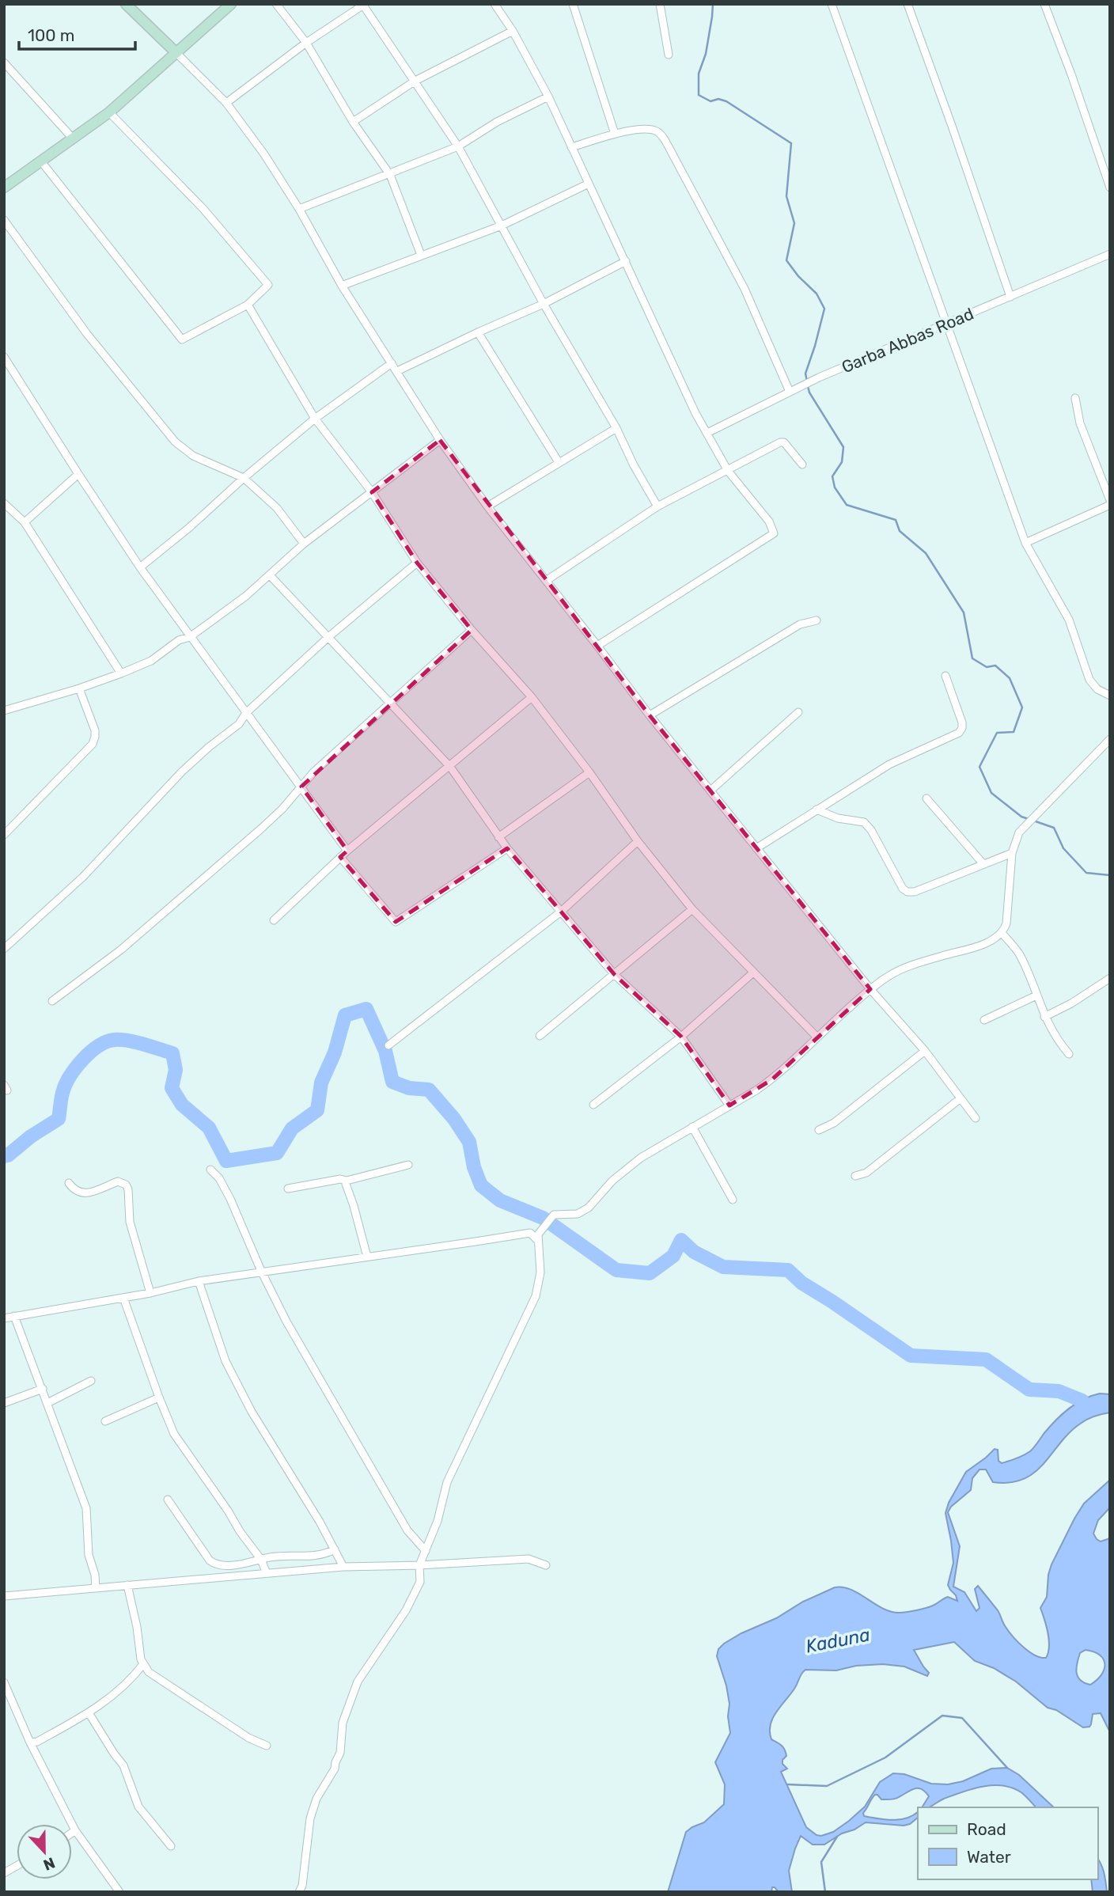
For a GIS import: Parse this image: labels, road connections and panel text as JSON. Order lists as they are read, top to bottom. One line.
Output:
{"streets":{"street":["Garba Abbas Road"]},"water":["Kaduna"],"legend":["Road","Water"],"scale_bar":"100 m","north":"bottom"}
